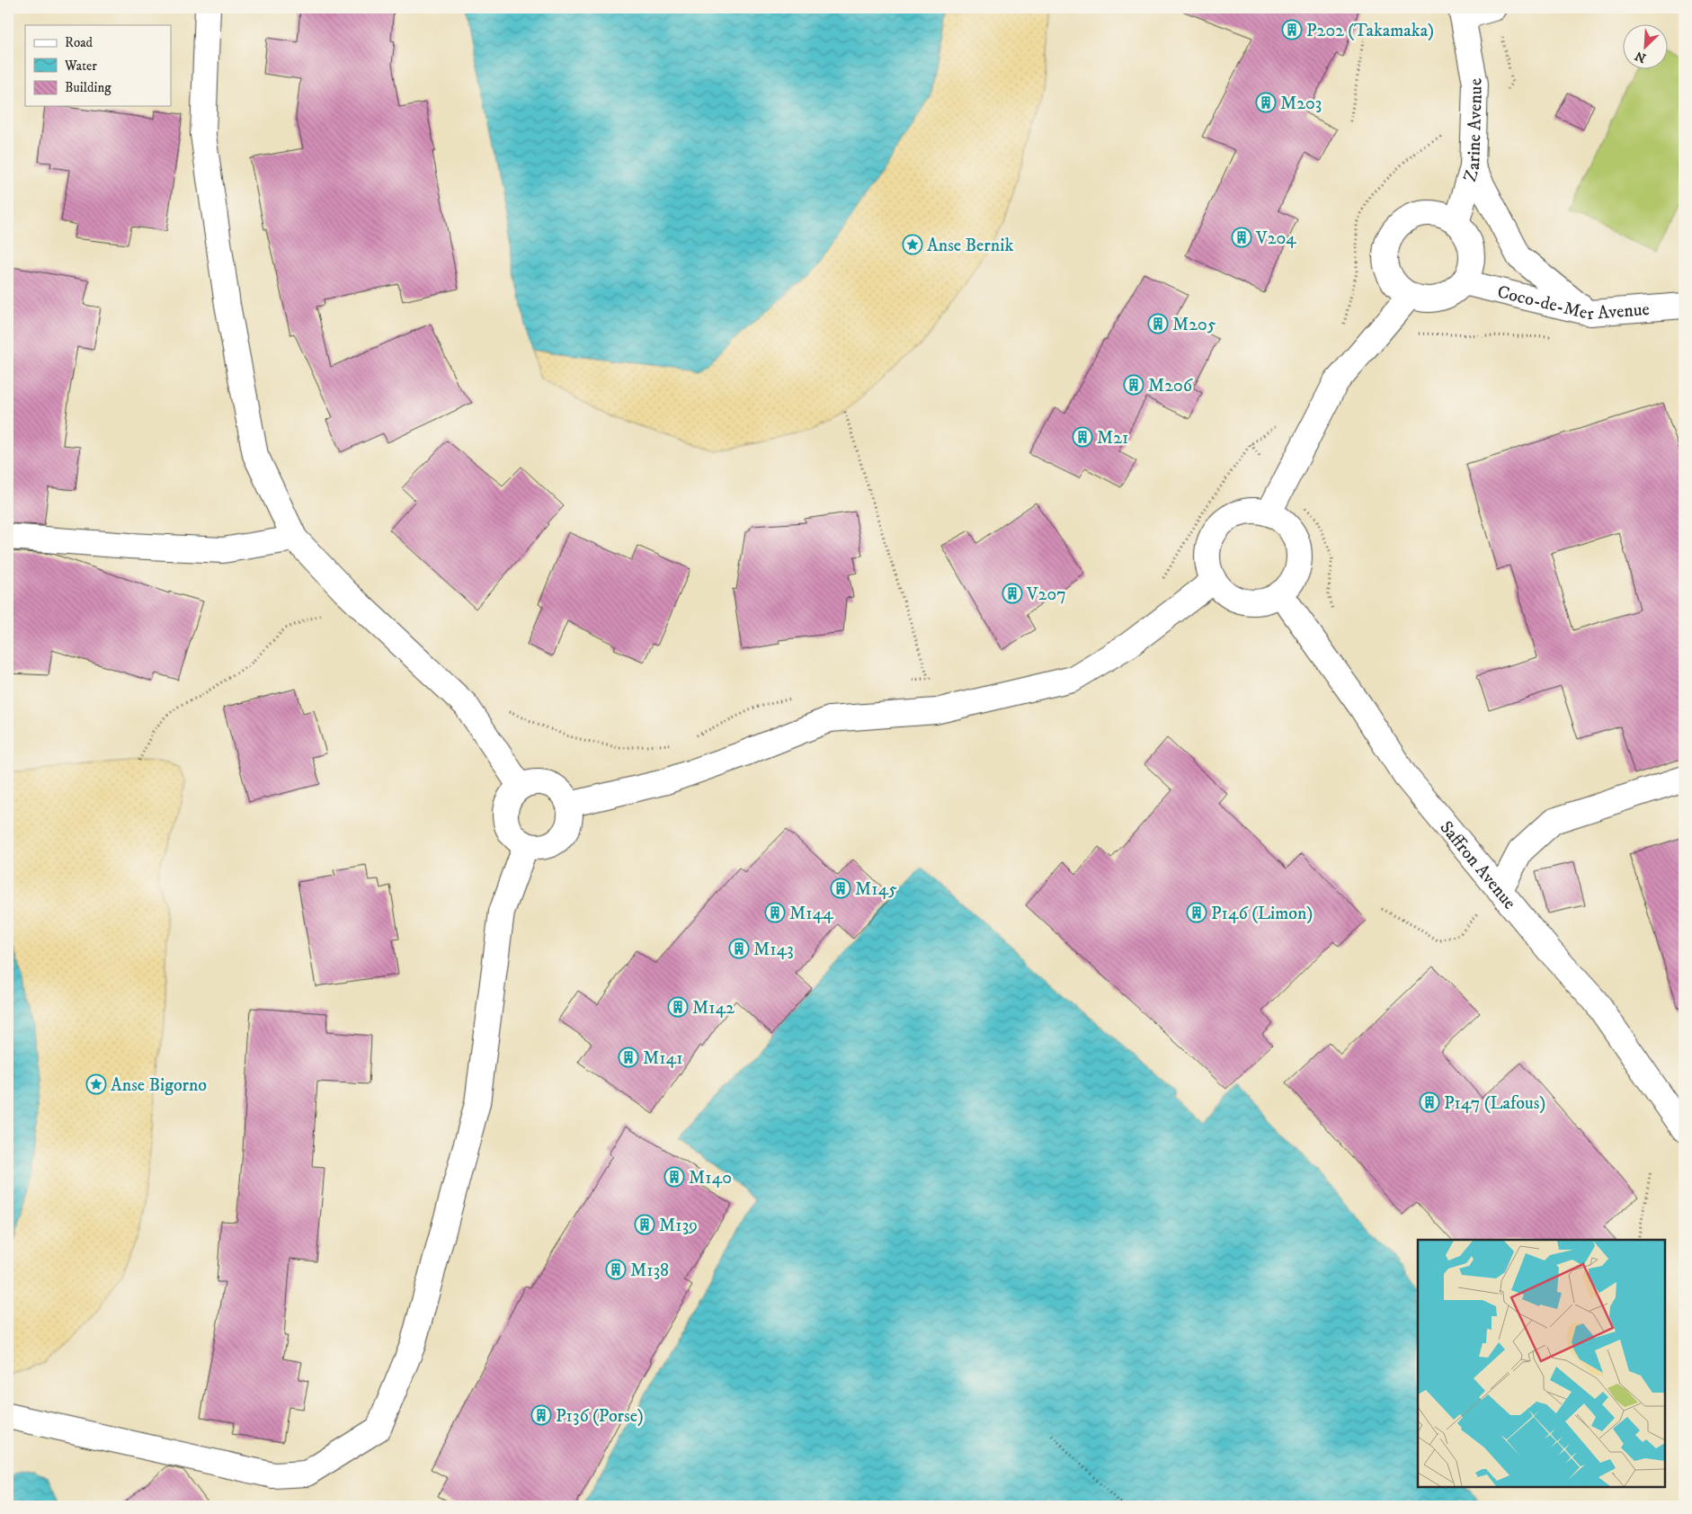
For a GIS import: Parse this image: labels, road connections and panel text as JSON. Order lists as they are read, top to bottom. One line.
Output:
{"streets":{"street":["Zarine Avenue","Coco-de-Mer Avenue","Saffron Avenue"]},"crossings":[["Zarine Avenue","Coco-de-Mer Avenue"]],"places":{"building":["P202 (Takamaka)","M203","V204","M205","M206","M21","V207","M145","M144","P146 (Limon)","M143","M142","M141","P147 (Lafous)","M140","M139","M138","P136 (Porse)"],"place":["Anse Bernik","Anse Bigorno"]},"legend":["Road","Water","Building"],"north":"bottom left"}
